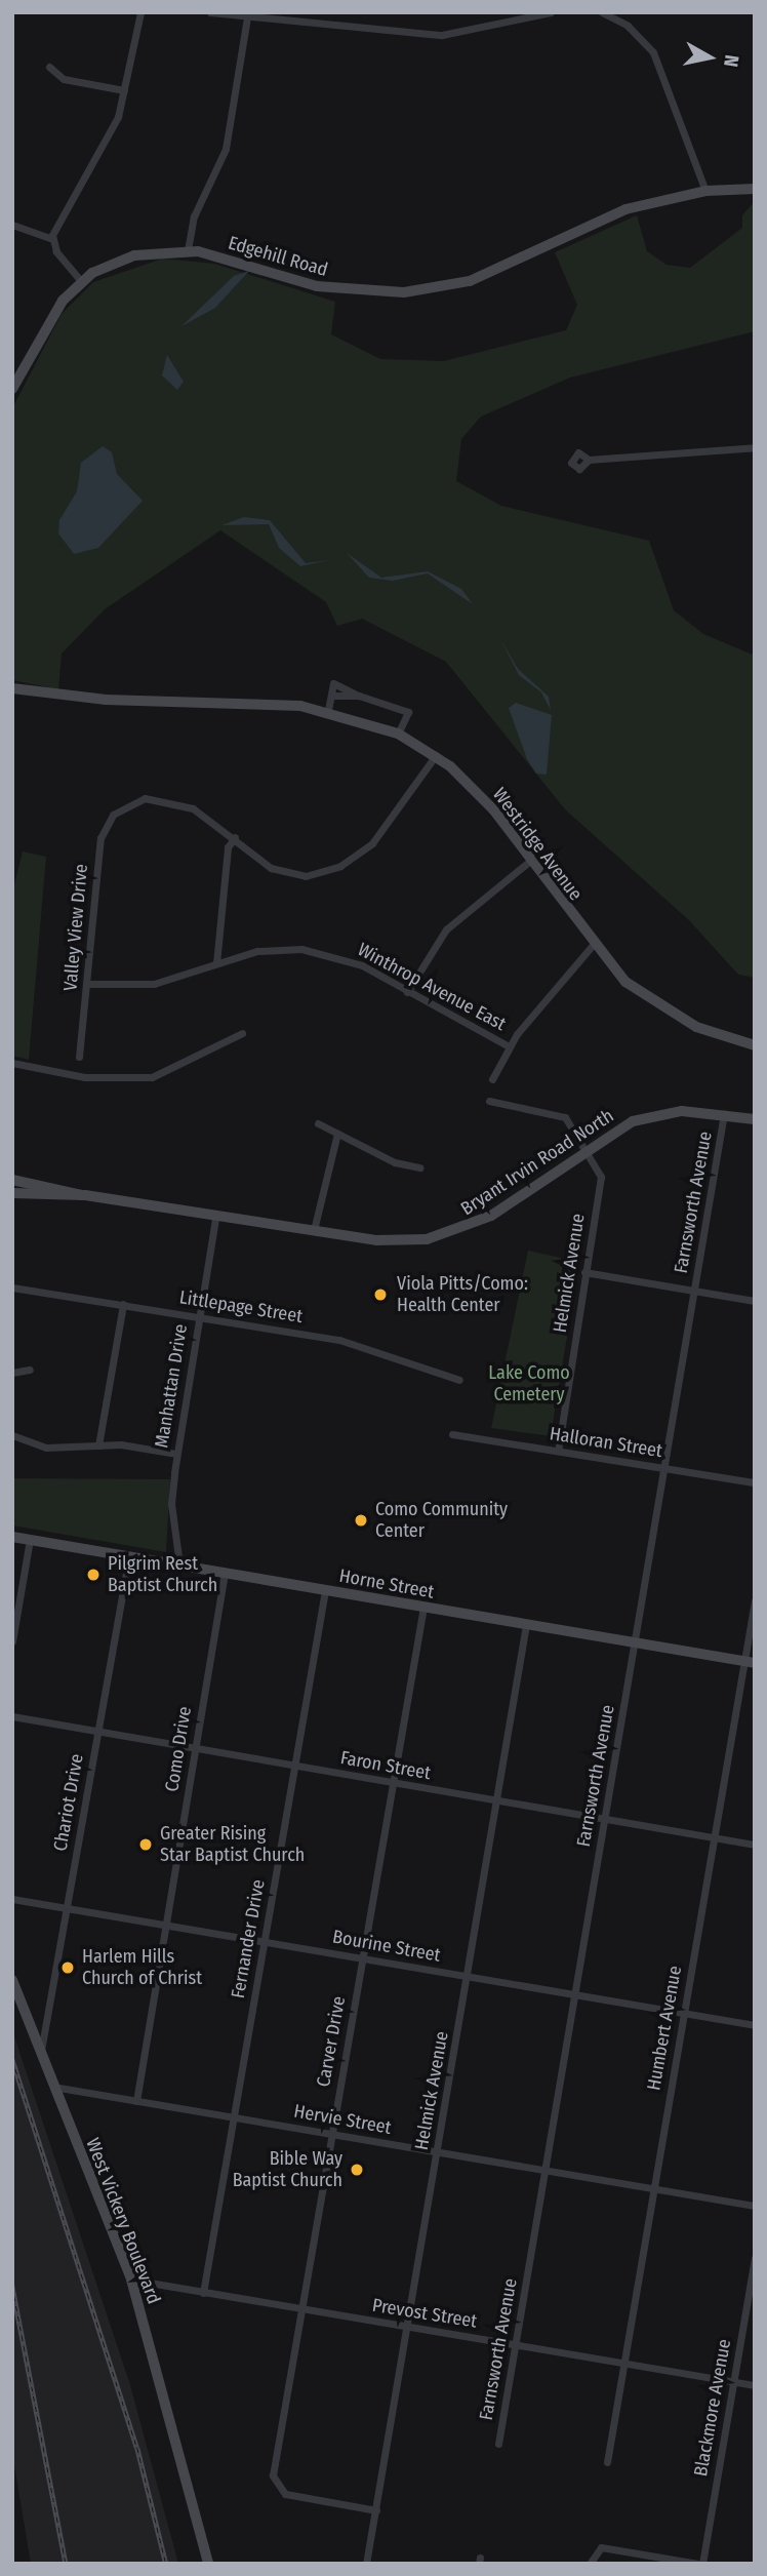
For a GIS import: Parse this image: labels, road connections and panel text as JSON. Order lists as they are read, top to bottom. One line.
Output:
{"streets":{"street":["Edgehill Road","Westridge Avenue","Valley View Drive","Winthrop Avenue East","Bryant Irvin Road North","Farnsworth Avenue","Helmick Avenue","Littlepage Street","Manhattan Drive","Halloran Street","Horne Street","Como Drive","Faron Street","Chariot Drive","Fernander Drive","Bourine Street","Humbert Avenue","Carver Drive","Hervie Street","West Vickery Boulevard","Prevost Street","Blackmore Avenue"]},"crossings":[["Valley View Drive","Winthrop Avenue East"],["Bryant Irvin Road North","Farnsworth Avenue"],["Bryant Irvin Road North","Helmick Avenue"],["Bryant Irvin Road North","Manhattan Drive"],["Farnsworth Avenue","Halloran Street"],["Farnsworth Avenue","Horne Street"],["Farnsworth Avenue","Faron Street"],["Farnsworth Avenue","Bourine Street"],["Farnsworth Avenue","Hervie Street"],["Farnsworth Avenue","Prevost Street"],["Helmick Avenue","Halloran Street"],["Helmick Avenue","Horne Street"],["Helmick Avenue","Faron Street"],["Helmick Avenue","Bourine Street"],["Helmick Avenue","Carver Drive"],["Helmick Avenue","Hervie Street"],["Helmick Avenue","Prevost Street"],["Littlepage Street","Manhattan Drive"],["Manhattan Drive","Horne Street"],["Horne Street","Como Drive"],["Horne Street","Chariot Drive"],["Horne Street","Fernander Drive"],["Horne Street","Humbert Avenue"],["Horne Street","Carver Drive"],["Como Drive","Faron Street"],["Como Drive","Bourine Street"],["Como Drive","Hervie Street"],["Faron Street","Chariot Drive"],["Faron Street","Fernander Drive"],["Faron Street","Humbert Avenue"],["Faron Street","Carver Drive"],["Chariot Drive","Bourine Street"],["Chariot Drive","West Vickery Boulevard"],["Fernander Drive","Bourine Street"],["Fernander Drive","Hervie Street"],["Fernander Drive","Prevost Street"],["Bourine Street","Humbert Avenue"],["Bourine Street","Carver Drive"],["Humbert Avenue","Hervie Street"],["Humbert Avenue","Prevost Street"],["Carver Drive","Hervie Street"],["Carver Drive","Prevost Street"],["Hervie Street","West Vickery Boulevard"],["West Vickery Boulevard","Prevost Street"],["Prevost Street","Blackmore Avenue"]],"parks":["Lake Como Cemetery"],"places":["Viola Pitts/Como: Health Center","Como Community Center","Pilgrim Rest Baptist Church","Greater Rising Star Baptist Church","Harlem Hills Church of Christ","Bible Way Baptist Church"],"north":"right"}
